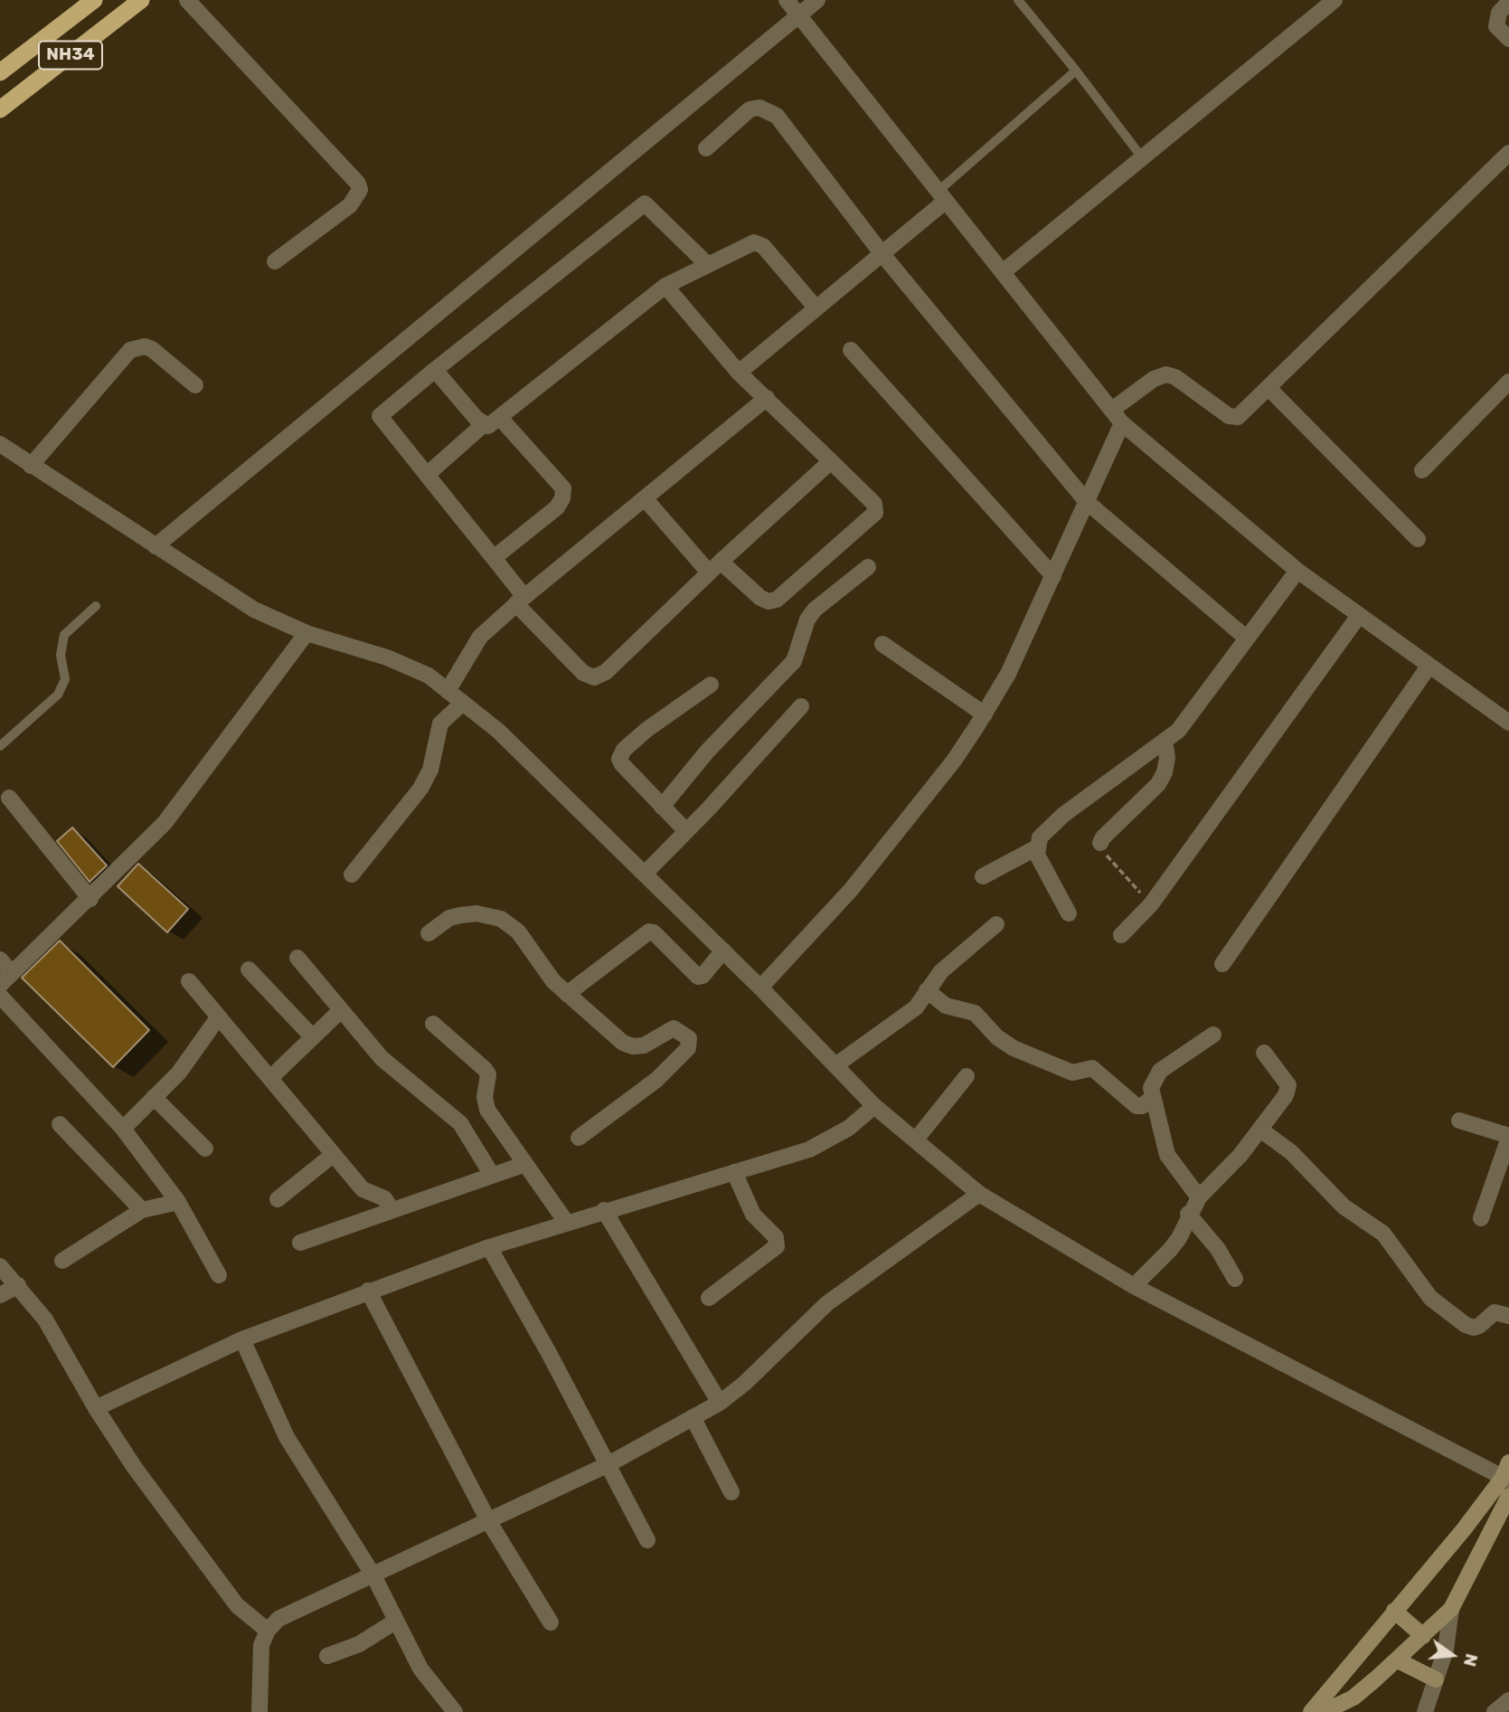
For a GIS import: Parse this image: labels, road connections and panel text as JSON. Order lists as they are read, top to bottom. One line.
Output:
{"streets":{"highway":["NH34"]},"north":"right"}
